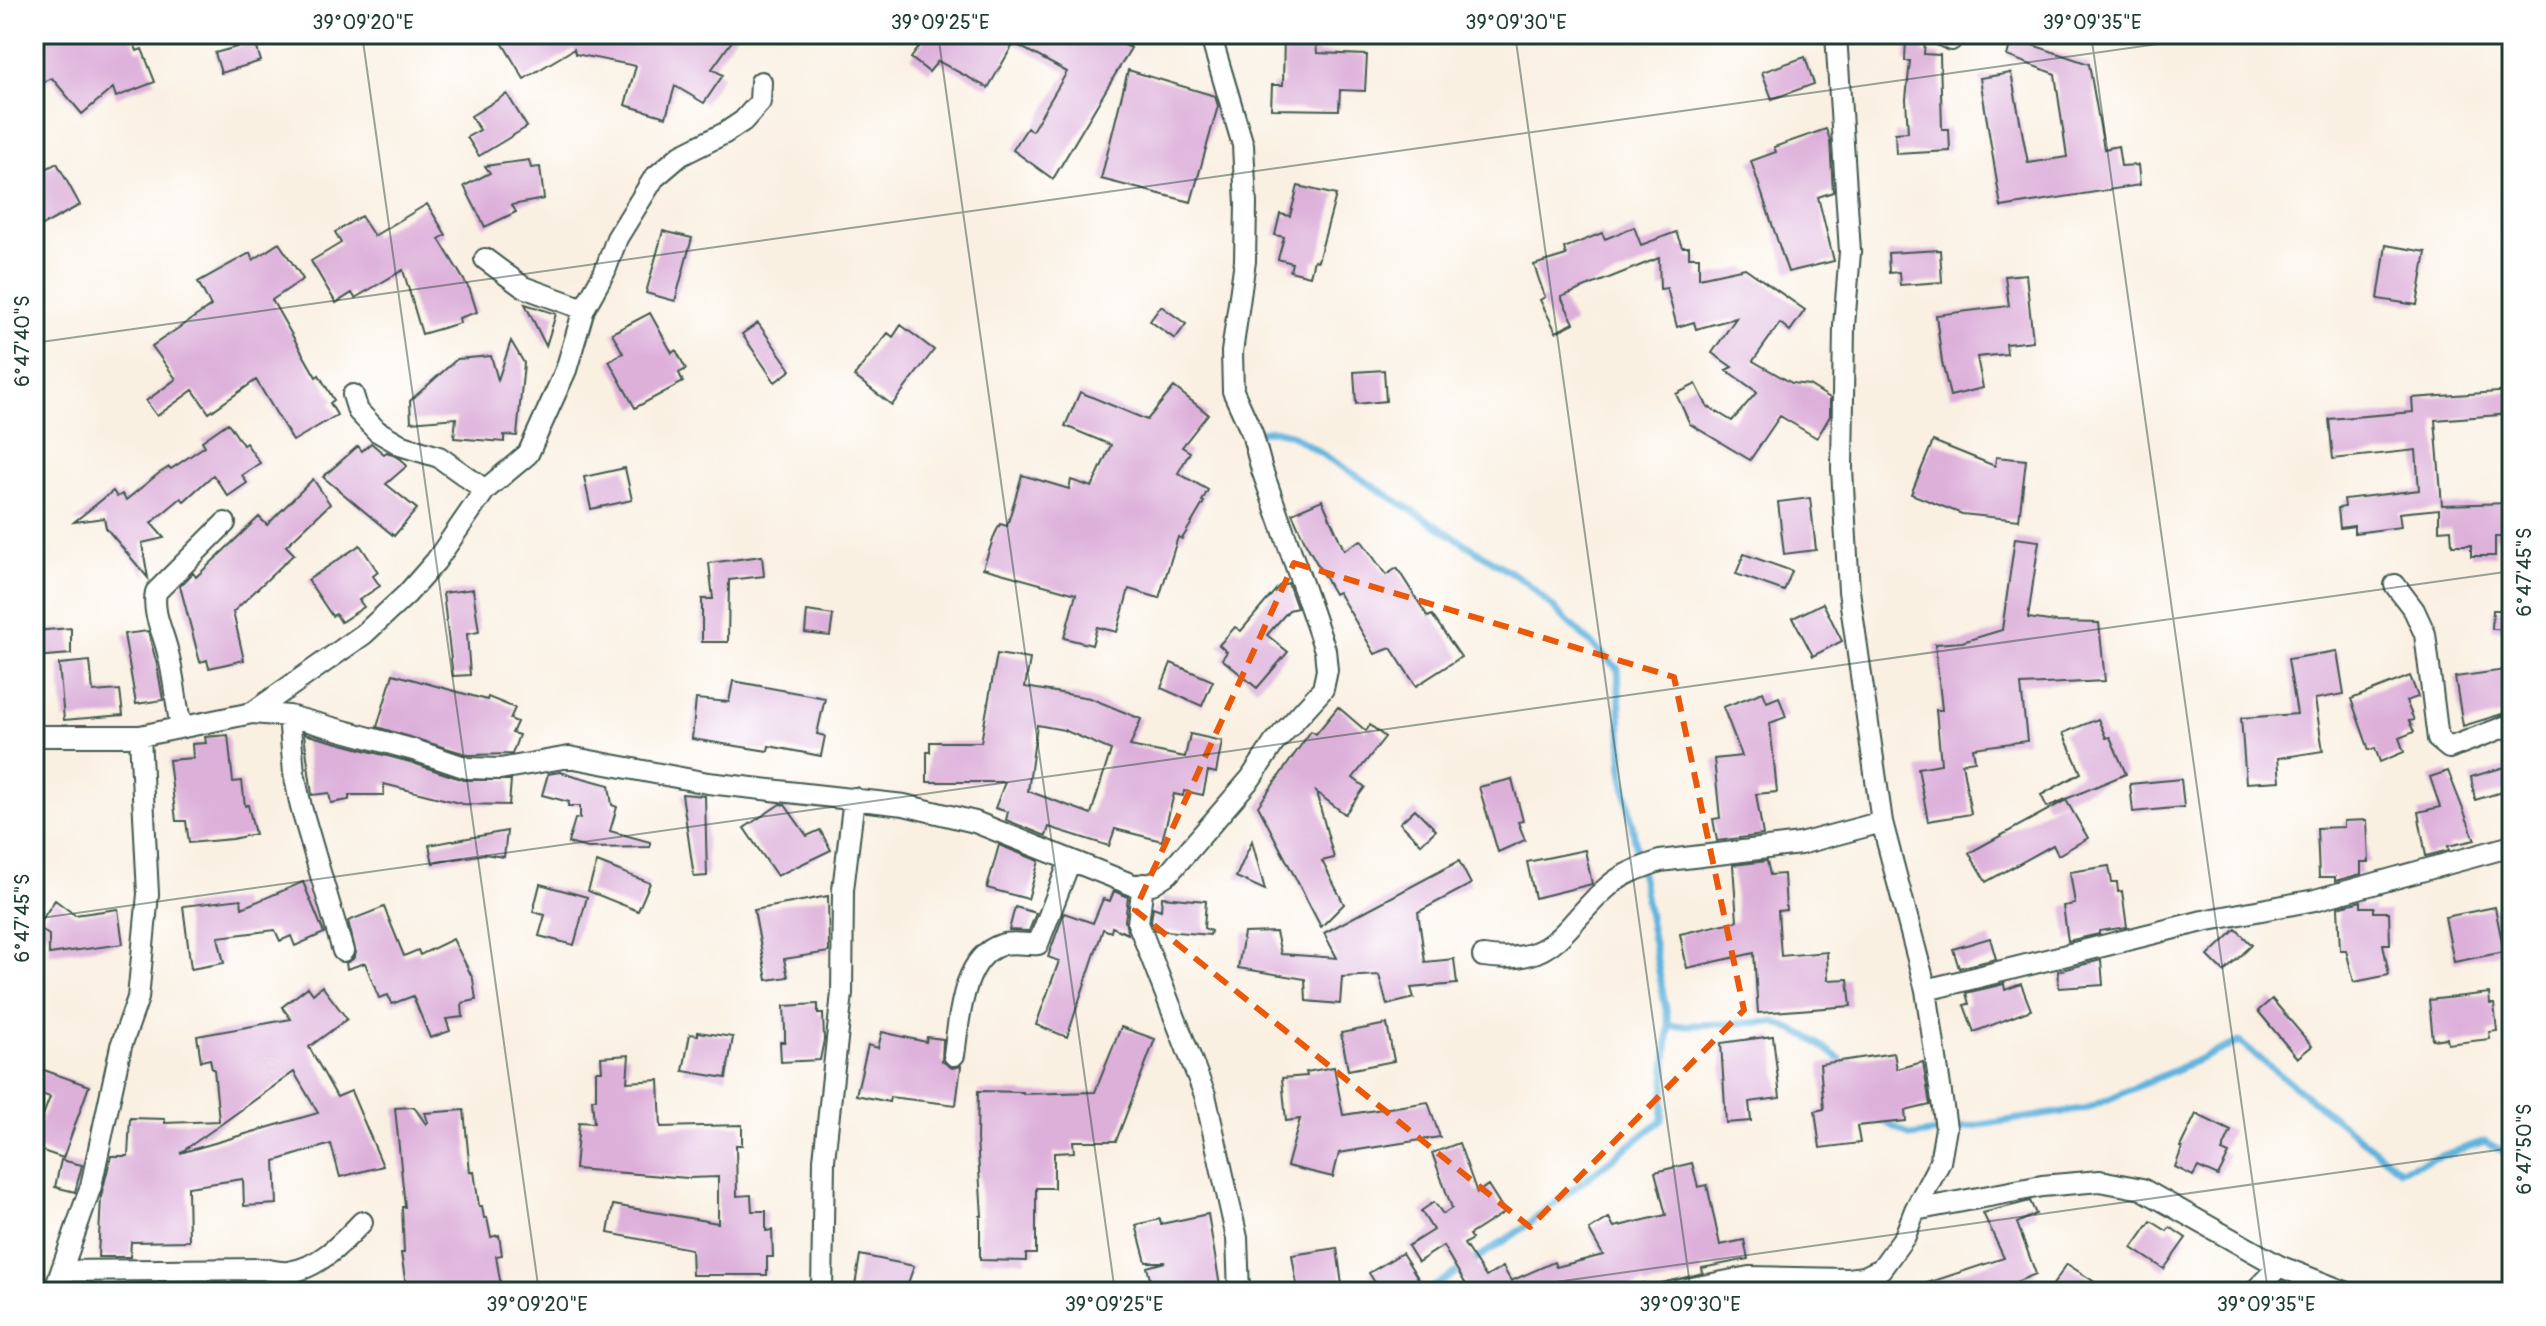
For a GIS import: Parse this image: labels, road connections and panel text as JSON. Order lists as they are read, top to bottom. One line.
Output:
{"coordinates":["39°09'20\"E","39°09'25\"E","39°09'30\"E","39°09'35\"E","6°47'40\"S","6°47'45\"S","6°47'50\"S"]}
